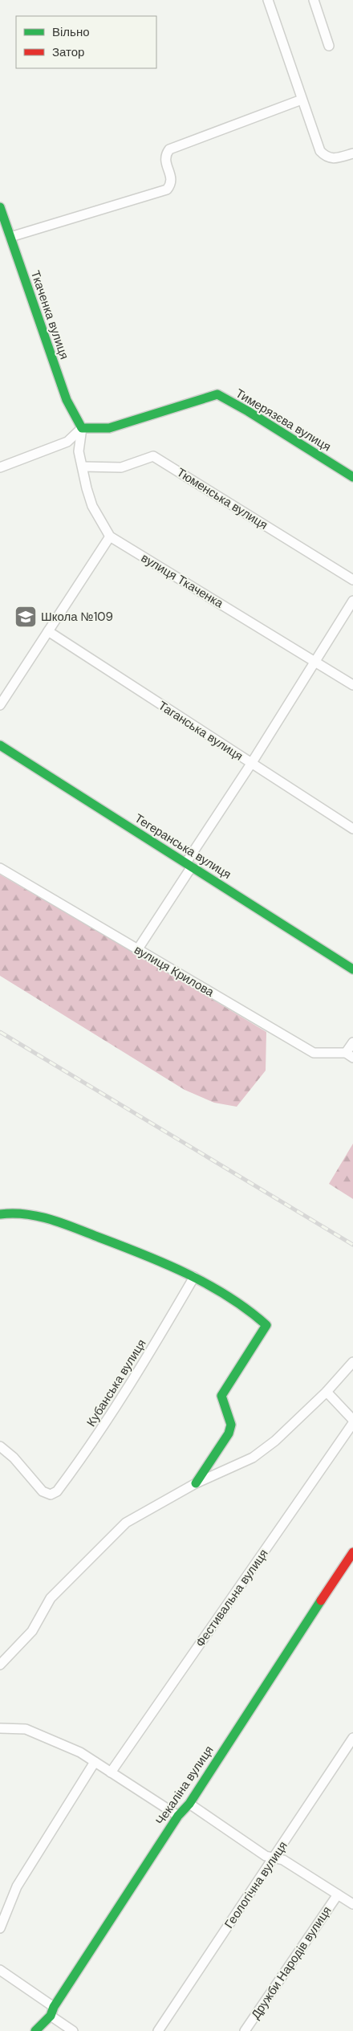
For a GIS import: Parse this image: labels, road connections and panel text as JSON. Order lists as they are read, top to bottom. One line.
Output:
{"streets":{"street":["Ткаченка вулиця","Тимерязєва вулиця","Тюменська вулиця","вулиця Ткаченка","Таганська вулиця","Тегеранська вулиця","вулиця Крилова","Кубанська вулиця","Фестивальна вулиця","Чекаліна вулиця","Геологічна вулиця","Дружби Народів вулиця"]},"crossings":[["Ткаченка вулиця","Тимерязєва вулиця"],["Ткаченка вулиця","вулиця Ткаченка"],["Тимерязєва вулиця","вулиця Ткаченка"],["Тюменська вулиця","вулиця Ткаченка"]],"places":{"school or university":["Школа №109"]},"legend":["Вільно","Затор"]}
